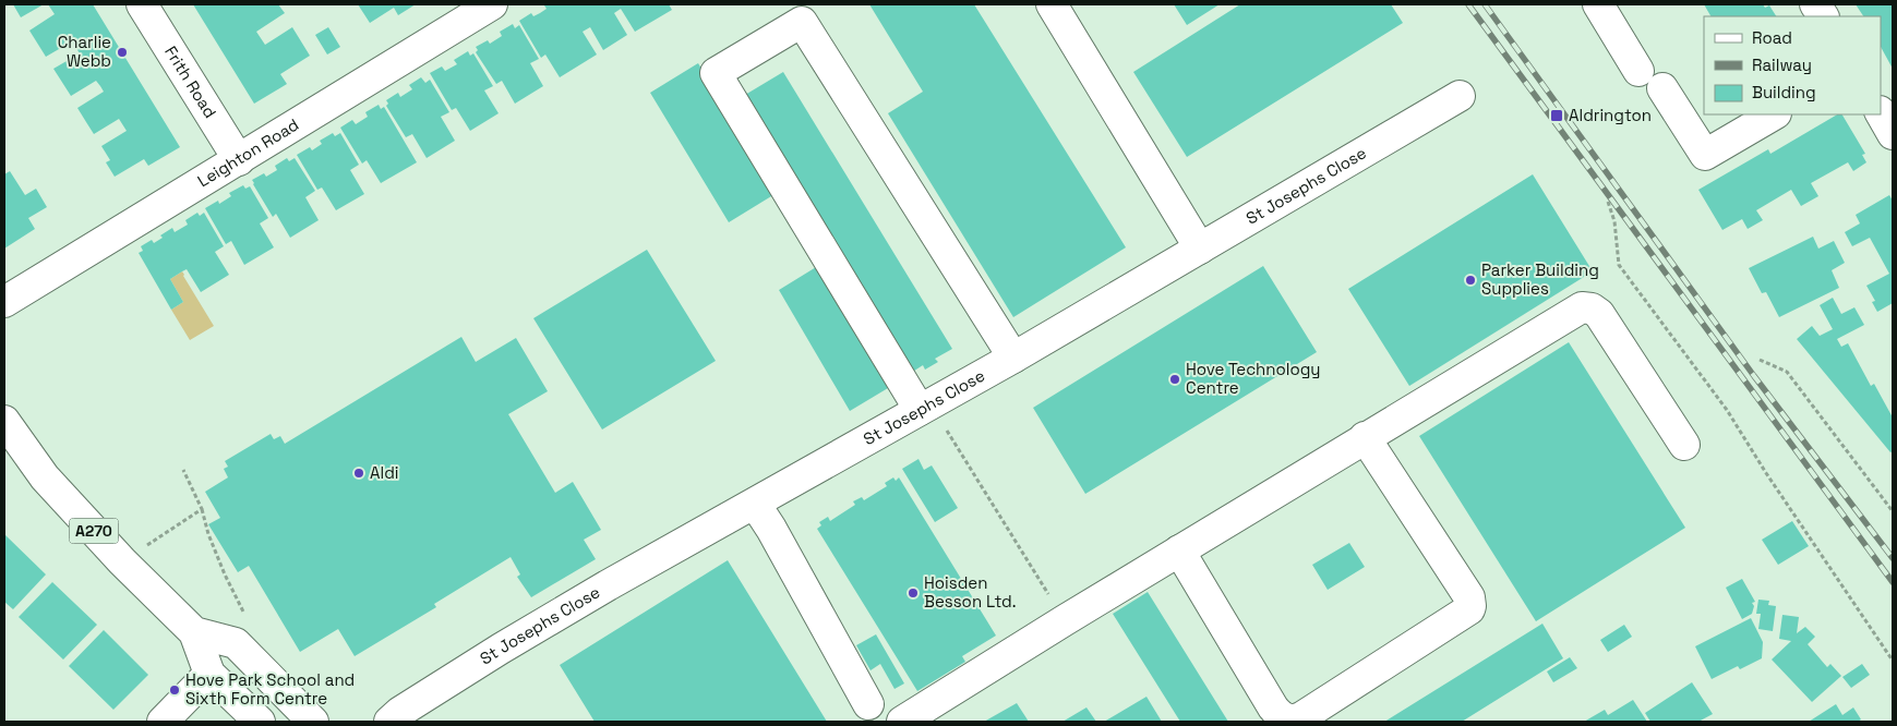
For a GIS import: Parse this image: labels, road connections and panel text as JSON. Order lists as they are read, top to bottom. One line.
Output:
{"streets":{"street":["Frith Road","Leighton Road","St Josephs Close","A270"]},"crossings":[["Frith Road","Leighton Road"]],"places":{"other":["Charlie Webb","Parker Building Supplies","Hove Technology Centre","Aldi","Hoisden Besson Ltd.","Hove Park School and Sixth Form Centre"],"transit":["Aldrington"]},"legend":["Road","Railway","Building"]}
